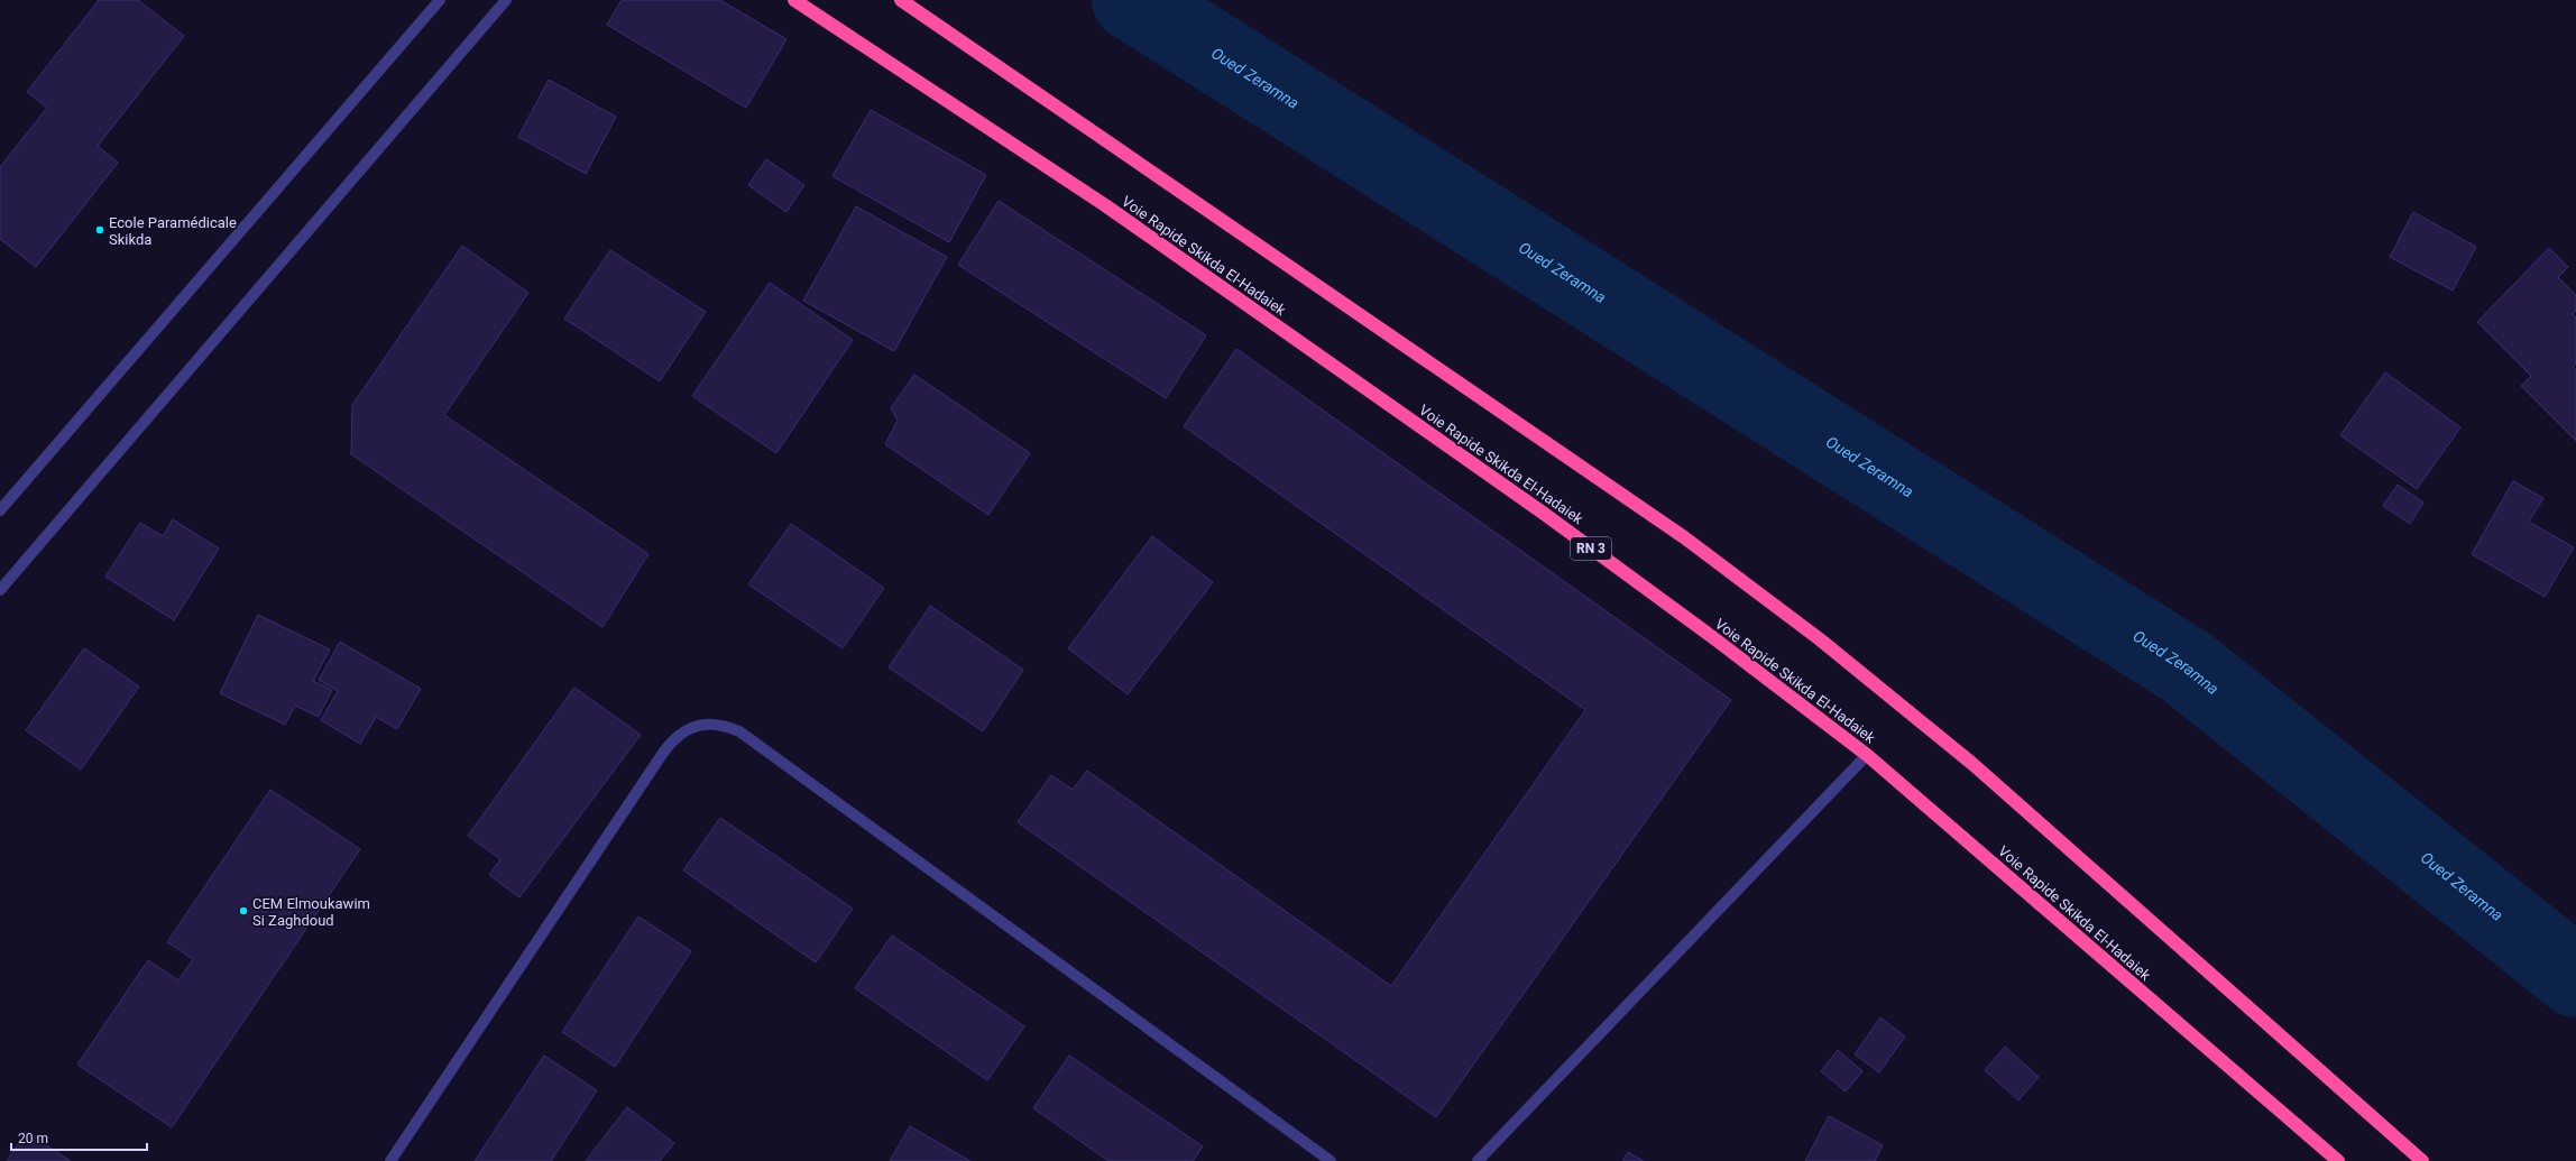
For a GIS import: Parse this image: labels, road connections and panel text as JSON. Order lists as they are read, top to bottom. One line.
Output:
{"streets":{"highway":["Voie Rapide Skikda El-Hadaiek","RN 3"]},"water":["Oued Zeramna"],"places":["Ecole Paramédicale Skikda","CEM Elmoukawim Si Zaghdoud"],"scale_bar":"20 m"}
